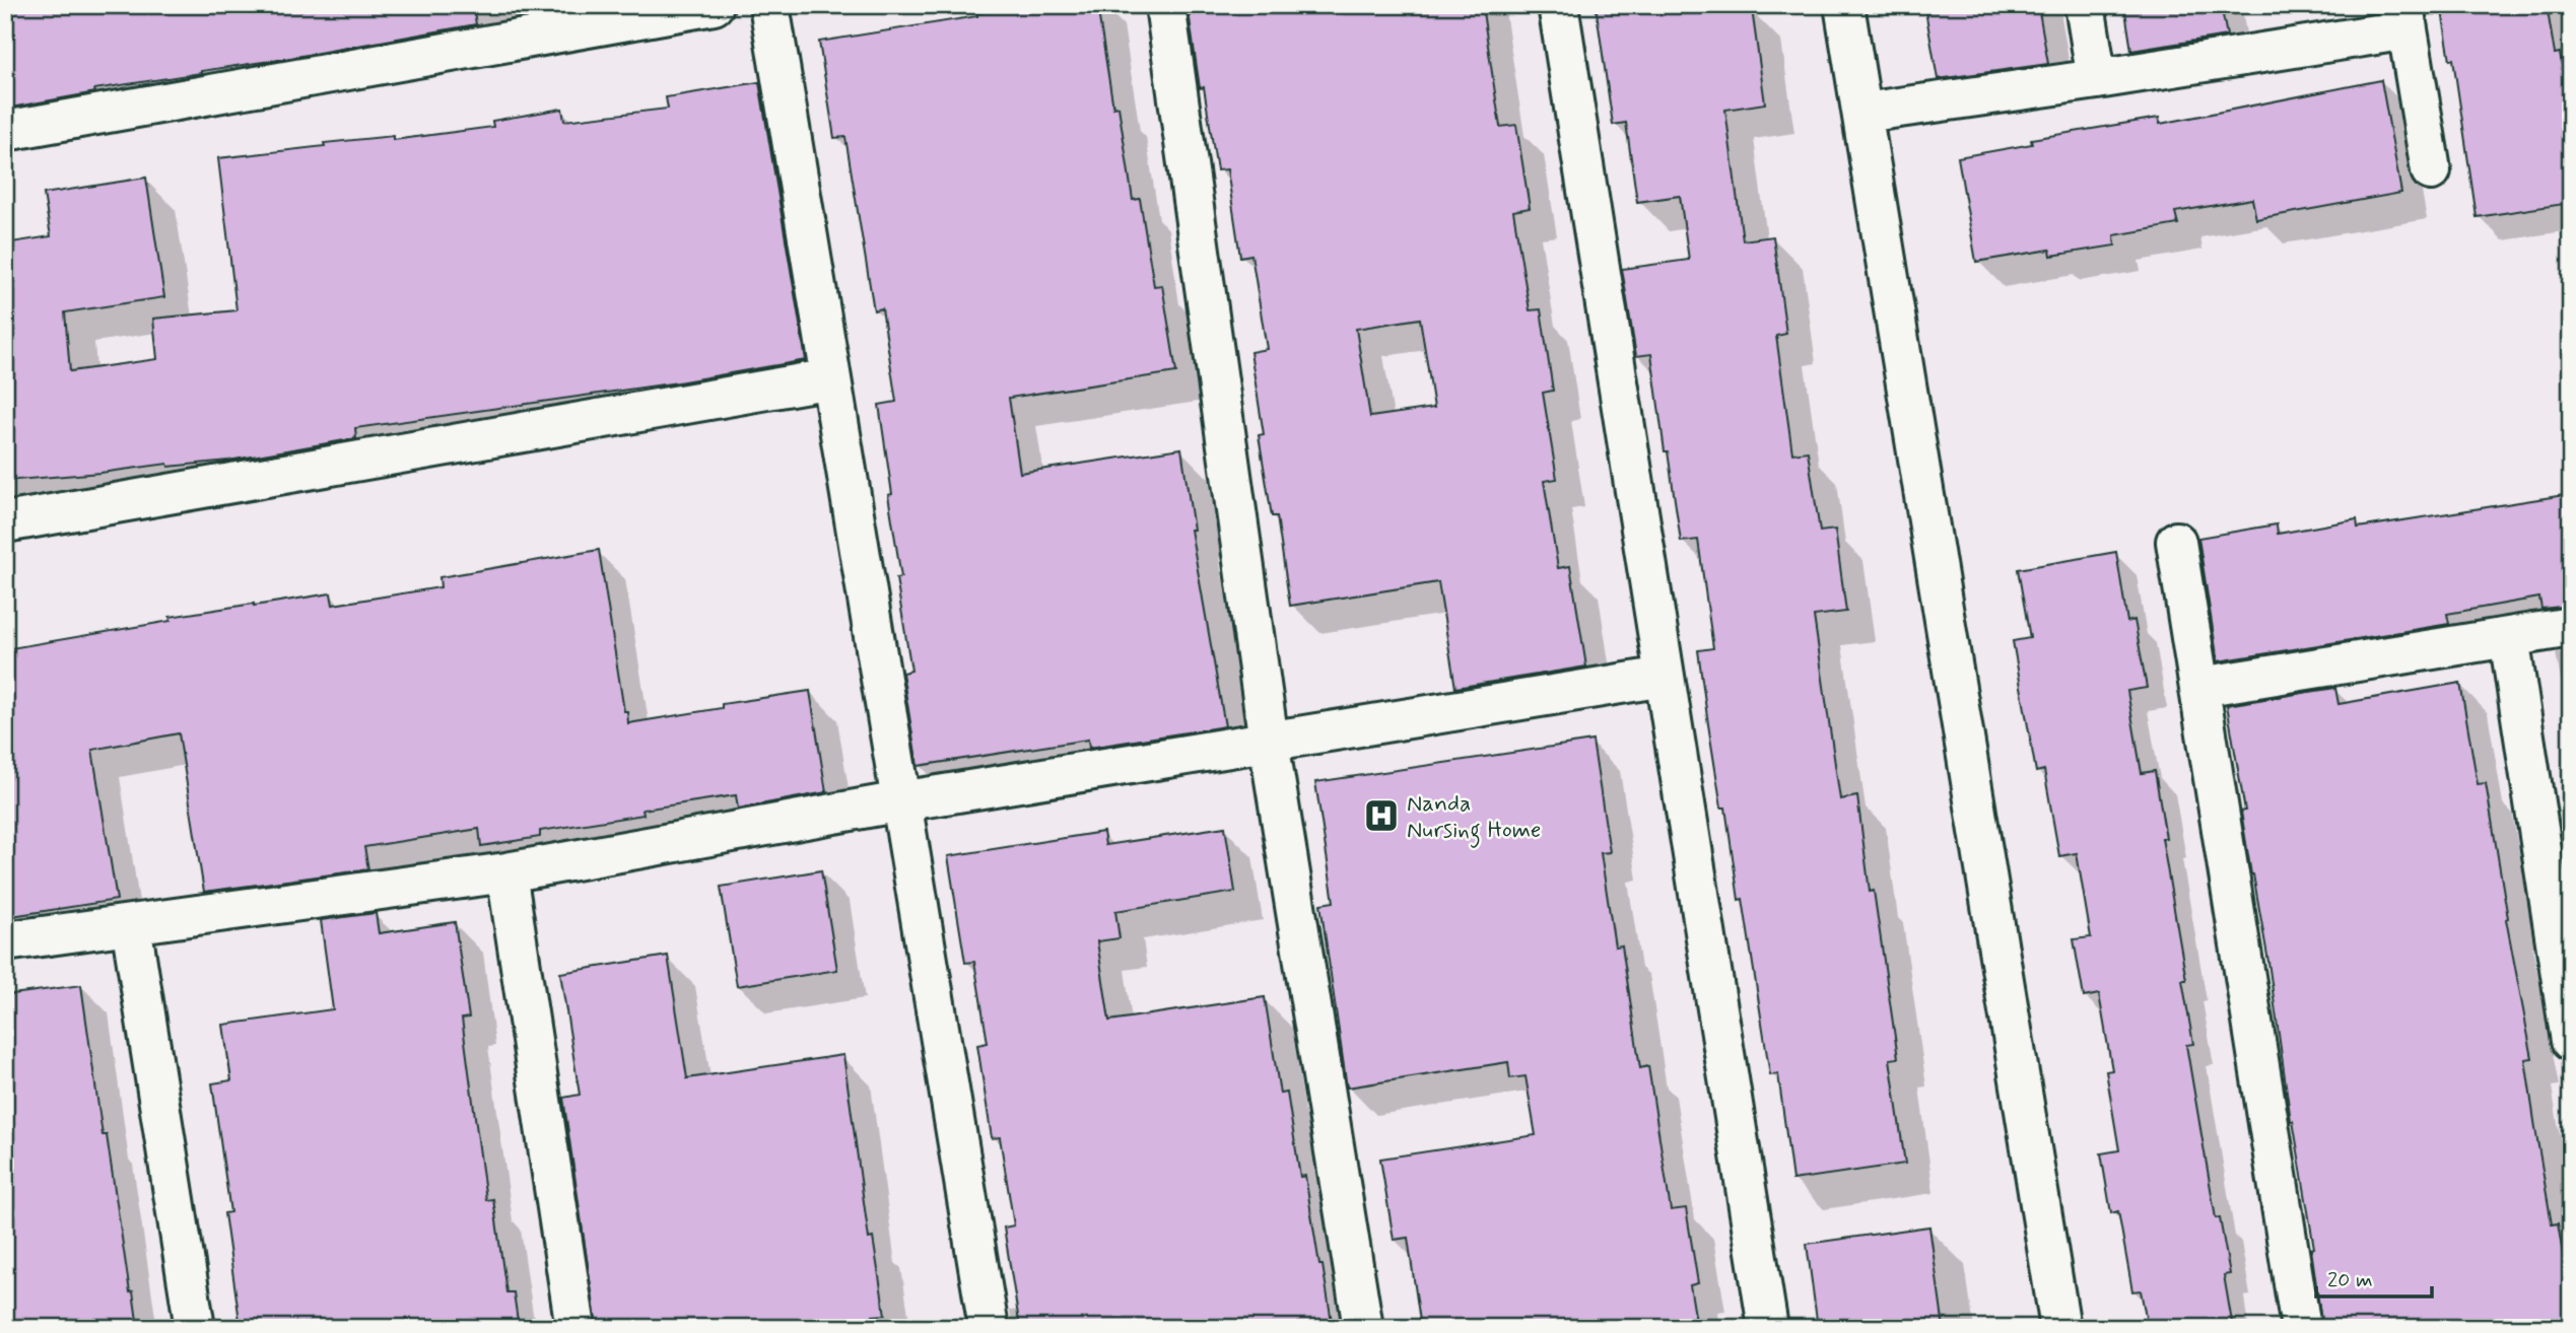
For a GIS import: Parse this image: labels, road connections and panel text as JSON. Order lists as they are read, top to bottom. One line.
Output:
{"places":{"hospital":["Nanda Nursing Home"]},"scale_bar":"20 m"}
